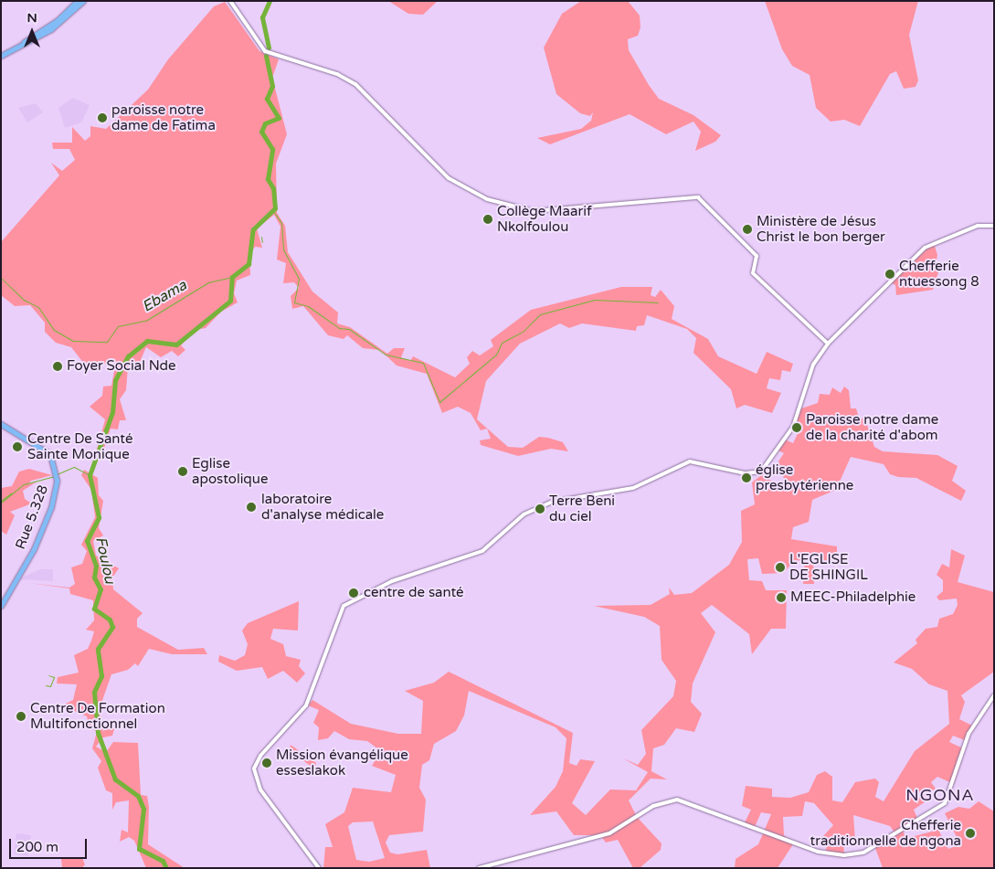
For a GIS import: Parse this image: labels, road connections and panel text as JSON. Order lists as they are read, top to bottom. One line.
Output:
{"streets":{"main road":["Rue 5.328"]},"districts":["NGONA"],"water":["Ebama","Foulou"],"places":["paroisse notre dame de Fatima","Collège Maarif Nkolfoulou","Ministère de Jésus Christ le bon berger","Chefferie ntuessong 8","Foyer Social Nde","Paroisse notre dame de la charité d'abom","Centre De Santé Sainte Monique","Eglise apostolique","église presbytérienne","laboratoire d'analyse médicale","Terre Beni du ciel","L'EGLISE DE SHINGIL","centre de santé","MEEC-Philadelphie","Centre De Formation Multifonctionnel","Mission évangélique esseslakok","Chefferie traditionnelle de ngona"],"scale_bar":"200 m","north":"top"}
